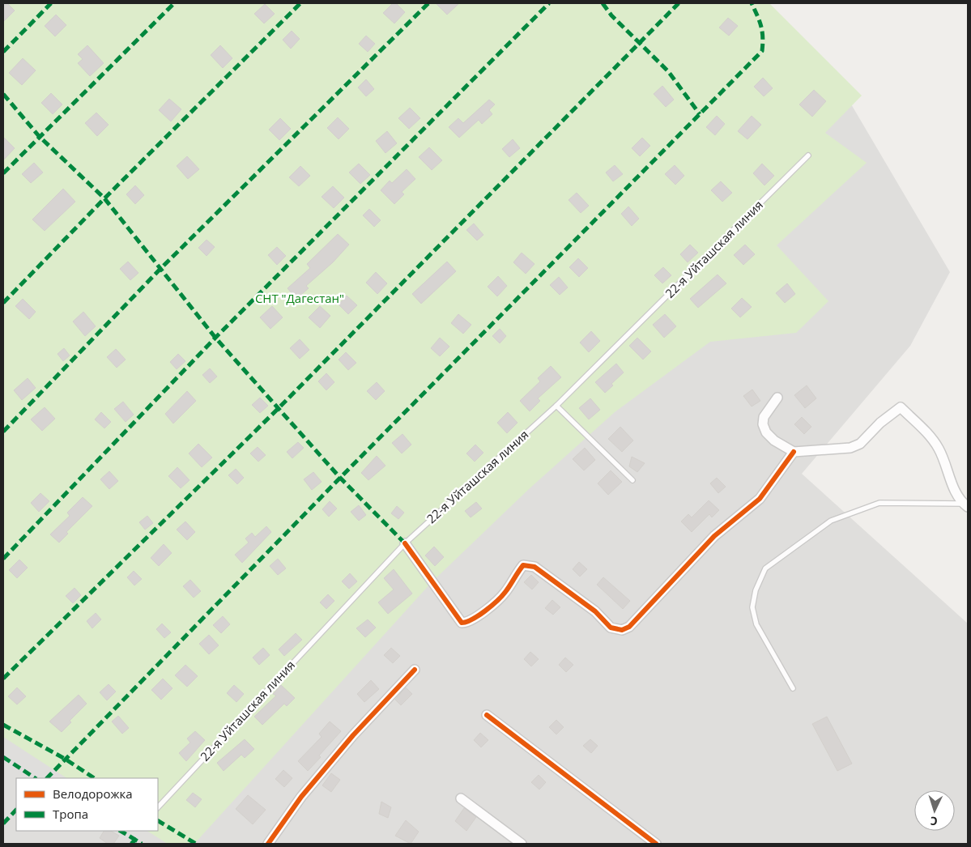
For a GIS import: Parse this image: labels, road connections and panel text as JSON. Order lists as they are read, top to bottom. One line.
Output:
{"streets":{"lane":["22-я Уйташская линия"]},"parks":["СНТ \"Дагестан\""],"legend":["Велодорожка","Тропа"],"north":"bottom"}
